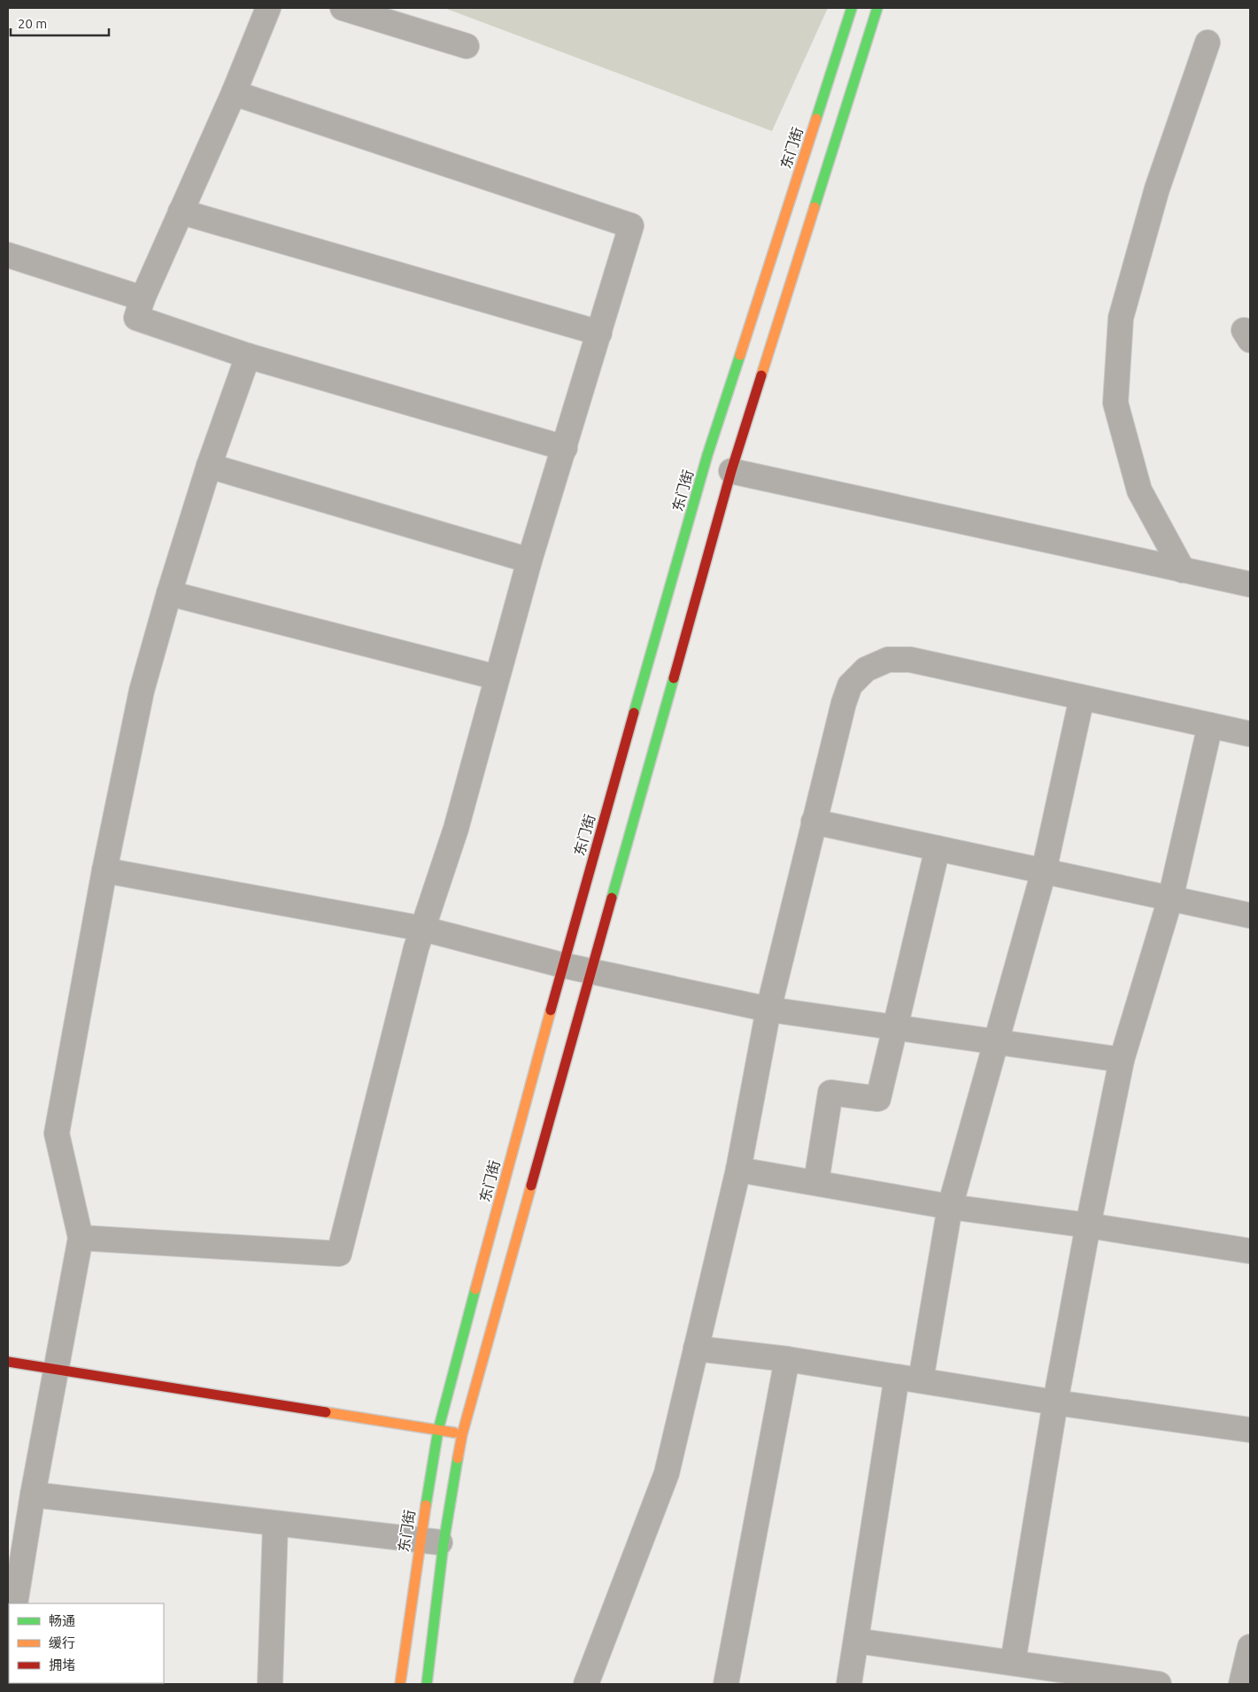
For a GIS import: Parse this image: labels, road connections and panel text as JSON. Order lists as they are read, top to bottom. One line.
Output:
{"streets":{"street":["东门街"]},"legend":["畅通","缓行","拥堵"],"scale_bar":"20 m"}
